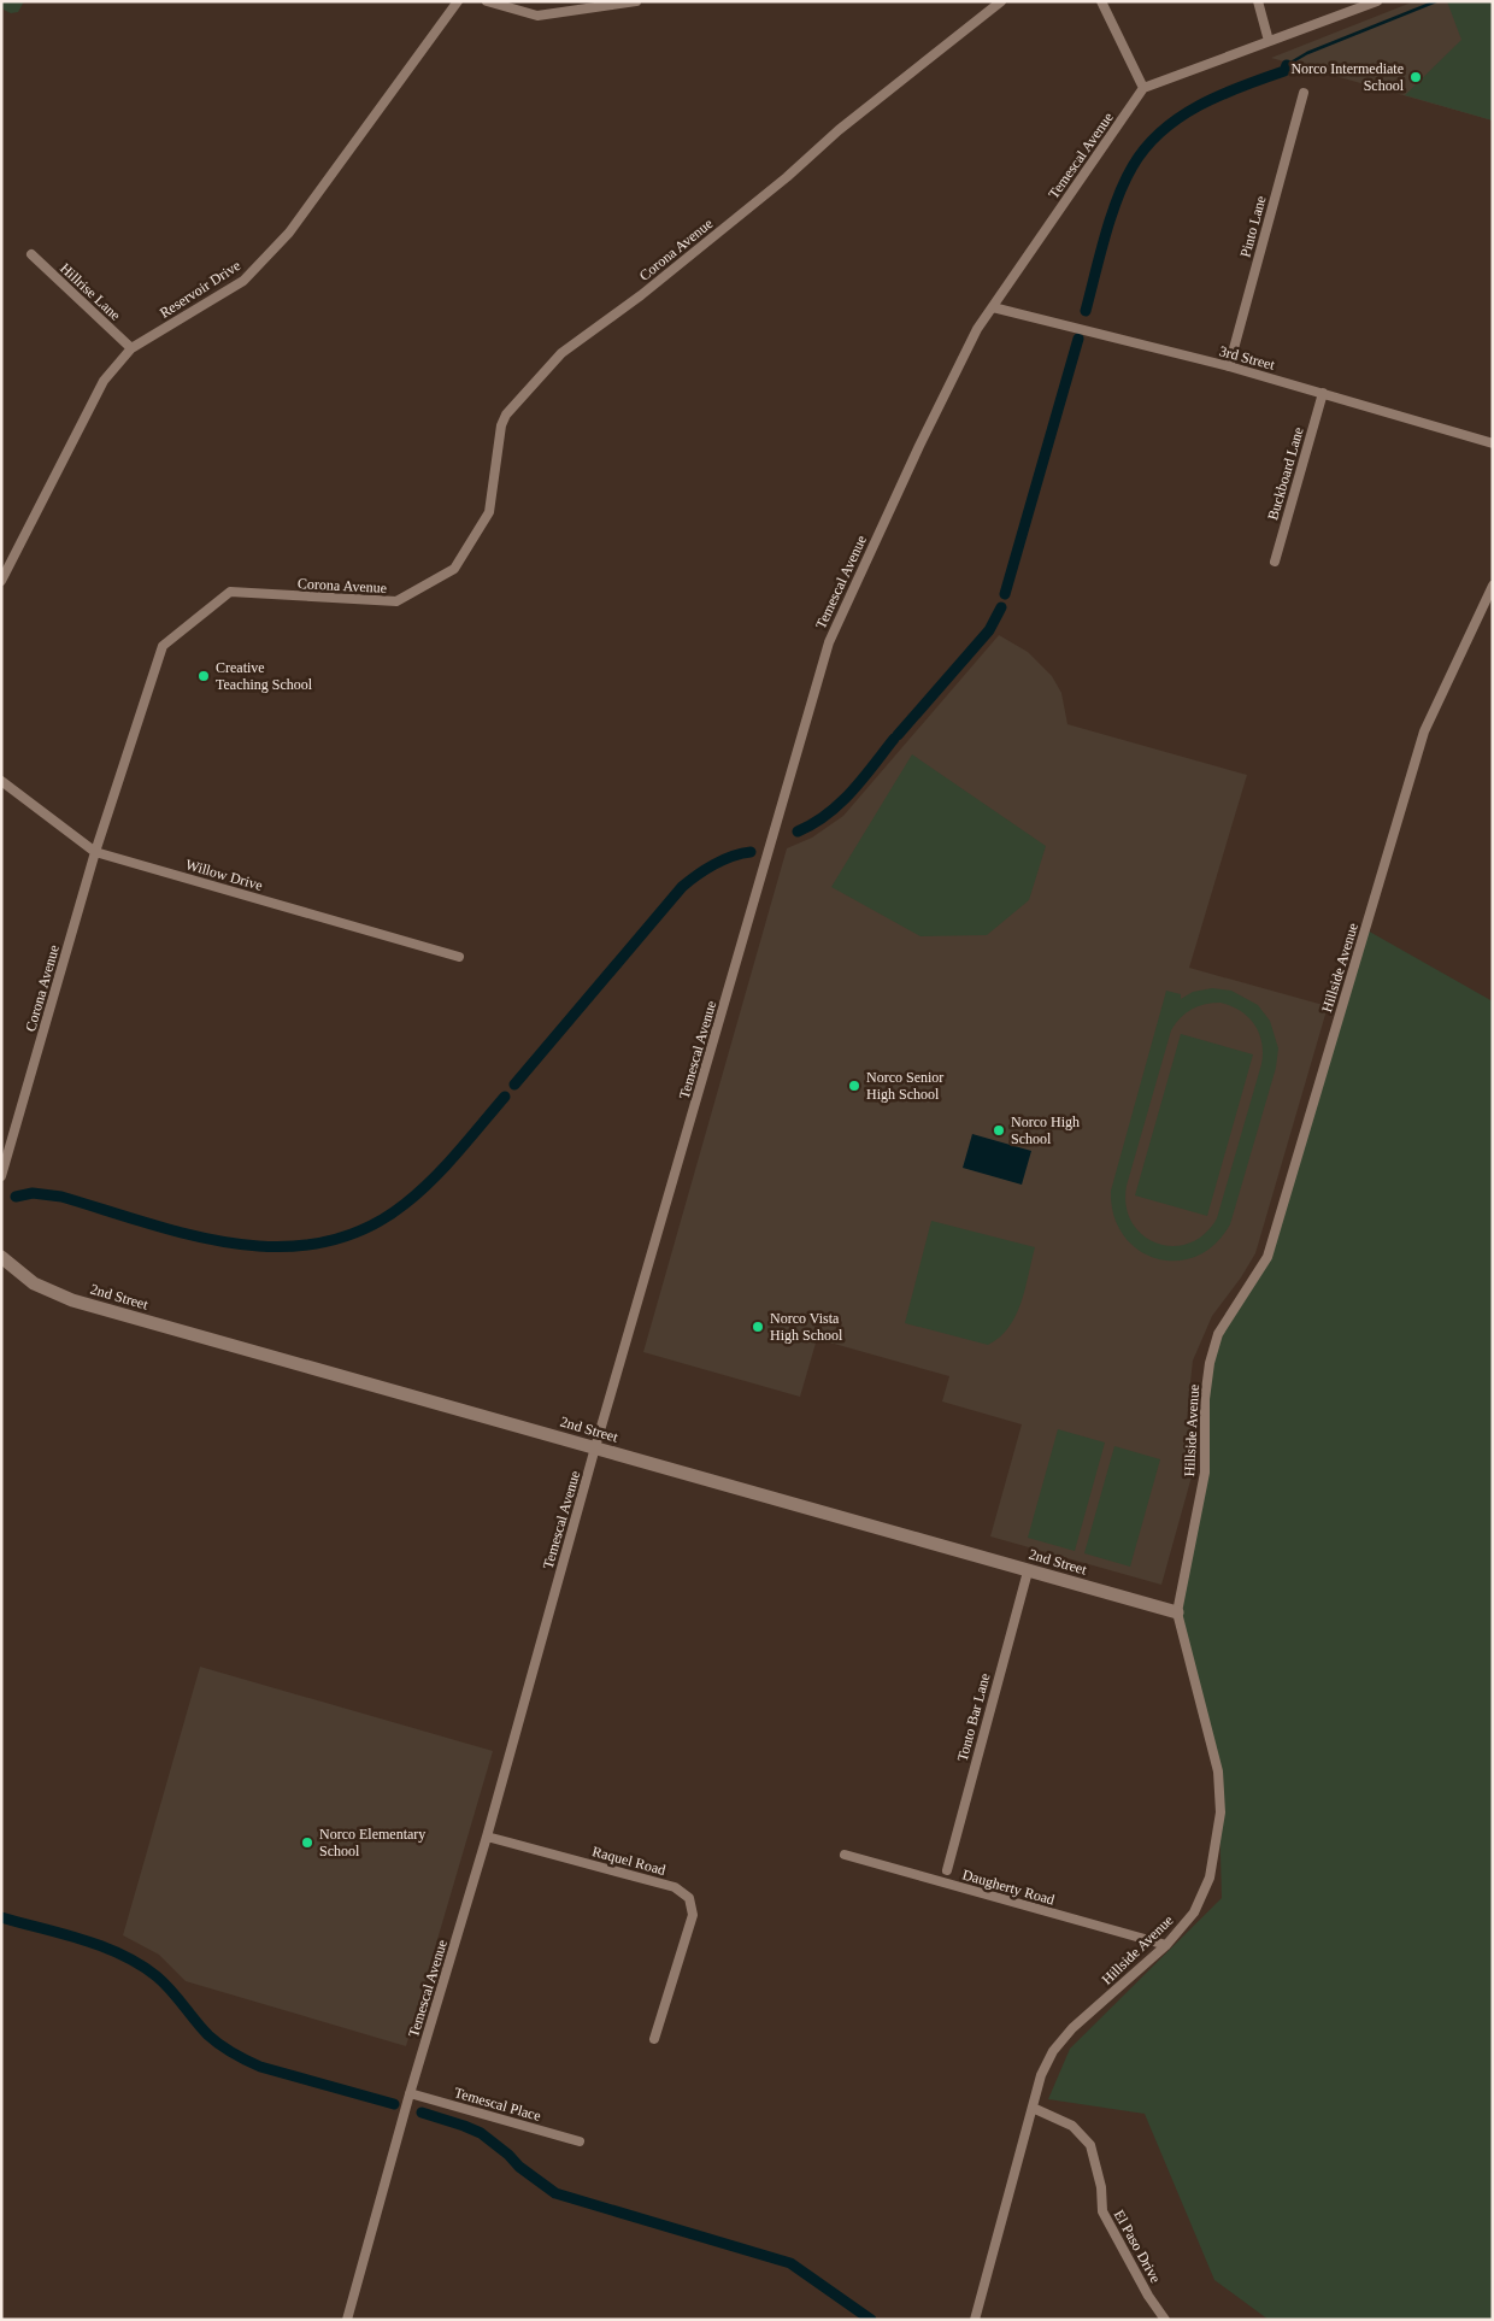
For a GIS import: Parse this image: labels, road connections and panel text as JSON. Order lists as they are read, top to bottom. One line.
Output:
{"streets":{"street":["Temescal Avenue","Pinto Lane","Corona Avenue","Reservoir Drive","Hillrise Lane","3rd Street","Buckboard Lane","Willow Drive","Hillside Avenue","2nd Street","Tonto Bar Lane","Raquel Road","Daugherty Road","Temescal Place","El Paso Drive"]},"crossings":[["Temescal Avenue","3rd Street"],["Temescal Avenue","2nd Street"],["Temescal Avenue","Raquel Road"],["Temescal Avenue","Temescal Place"],["Pinto Lane","3rd Street"],["Corona Avenue","Willow Drive"],["Reservoir Drive","Hillrise Lane"],["3rd Street","Buckboard Lane"],["Hillside Avenue","2nd Street"],["Hillside Avenue","Daugherty Road"],["Hillside Avenue","El Paso Drive"],["2nd Street","Tonto Bar Lane"]],"places":["Norco Intermediate School","Creative Teaching School","Norco Senior High School","Norco High School","Norco Vista High School","Norco Elementary School"]}
